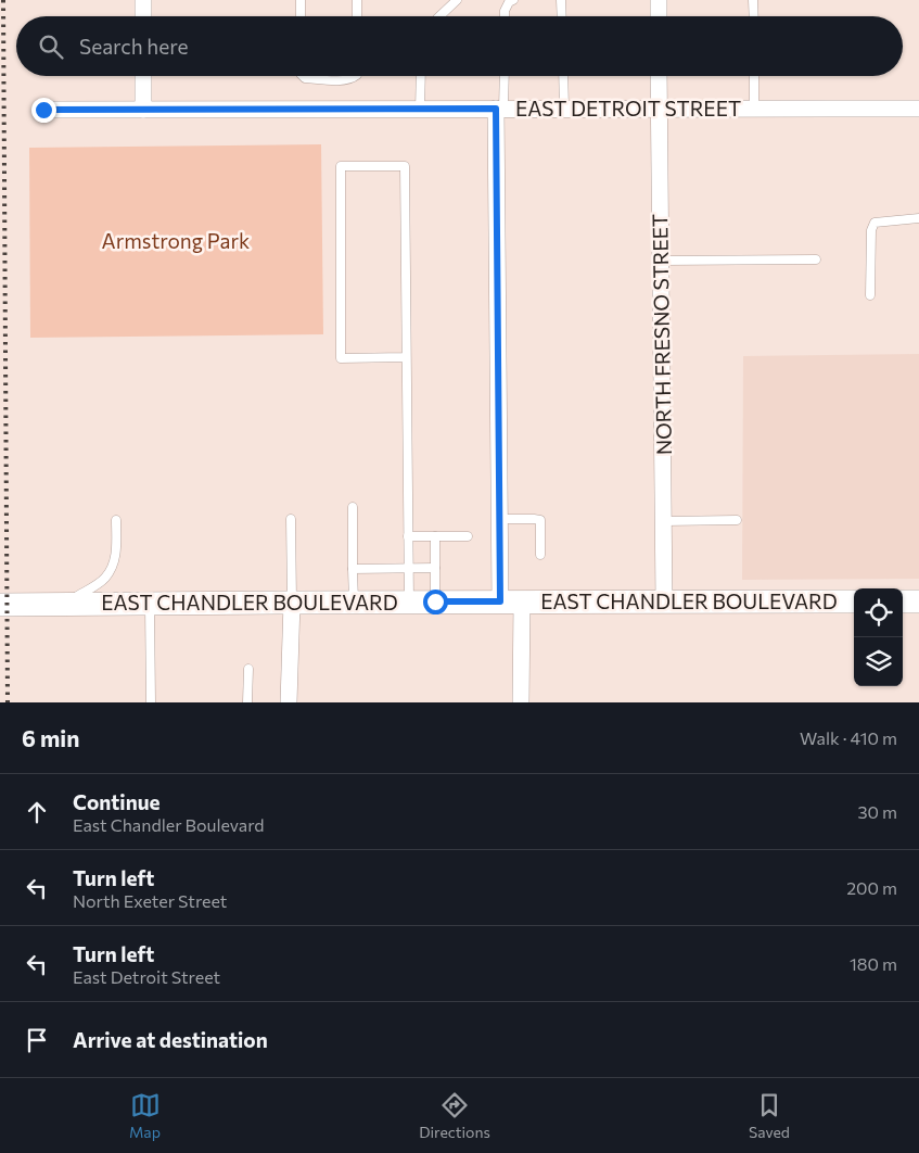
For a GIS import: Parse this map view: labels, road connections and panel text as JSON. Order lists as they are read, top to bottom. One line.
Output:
{"streets":{"main road":["EAST CHANDLER BOULEVARD"],"street":["EAST DETROIT STREET","NORTH FRESNO STREET"]},"crossings":[["EAST DETROIT STREET","NORTH FRESNO STREET"],["NORTH FRESNO STREET","EAST CHANDLER BOULEVARD"]],"parks":["Armstrong Park"],"page":{"search":"Search here","heading":["6 min","Walk · 410 m"],"list":[["Continue","East Chandler Boulevard","30 m"],["Turn left","North Exeter Street","200 m"],["Turn left","East Detroit Street","180 m"],"Arrive at destination"],"nav":["Map","Directions","Saved"]}}
